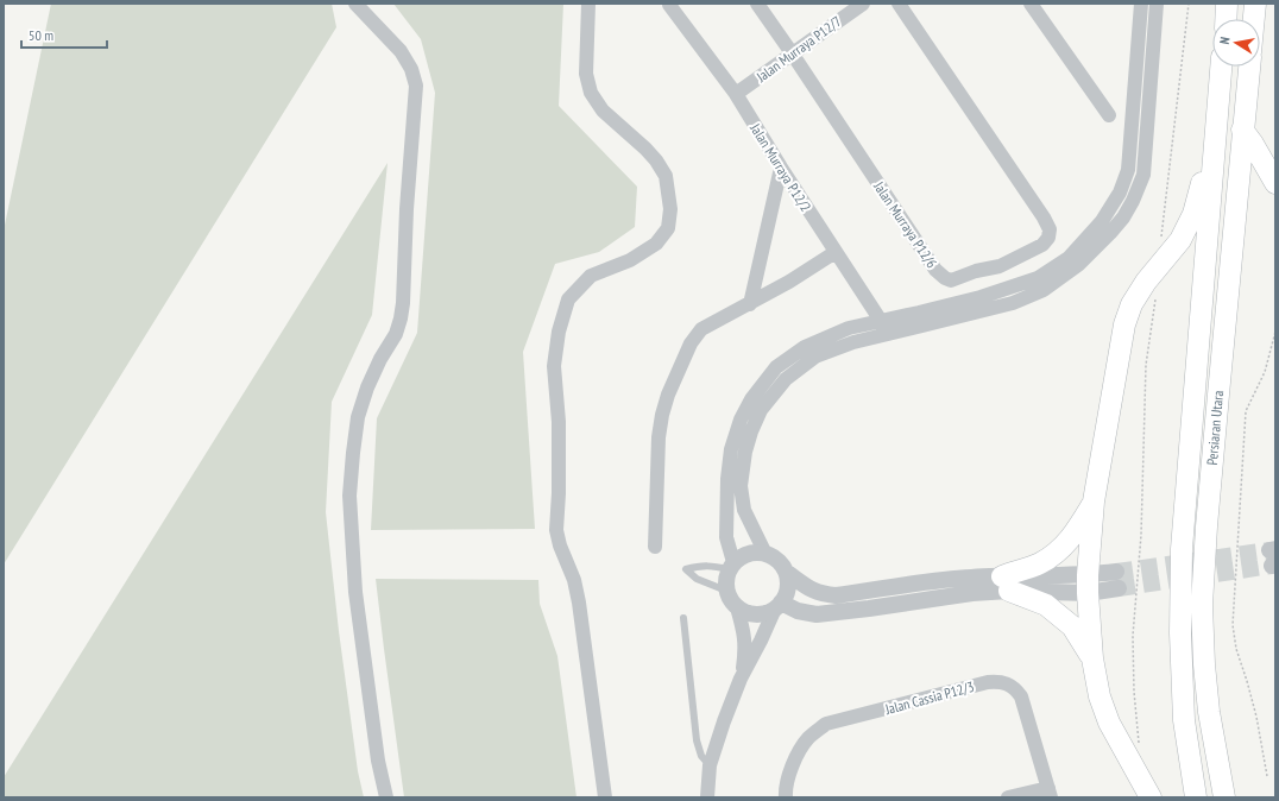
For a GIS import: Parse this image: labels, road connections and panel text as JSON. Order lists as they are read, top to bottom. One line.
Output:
{"streets":{"main road":["Persiaran Utara"],"street":["Jalan Murraya P12/7","Jalan Murraya P12/2","Jalan Murraya P12/6","Jalan Cassia P12/3"]},"crossings":[["Jalan Murraya P12/7","Jalan Murraya P12/2"],["Jalan Murraya P12/7","Jalan Murraya P12/6"]],"scale_bar":"50 m","north":"left"}
